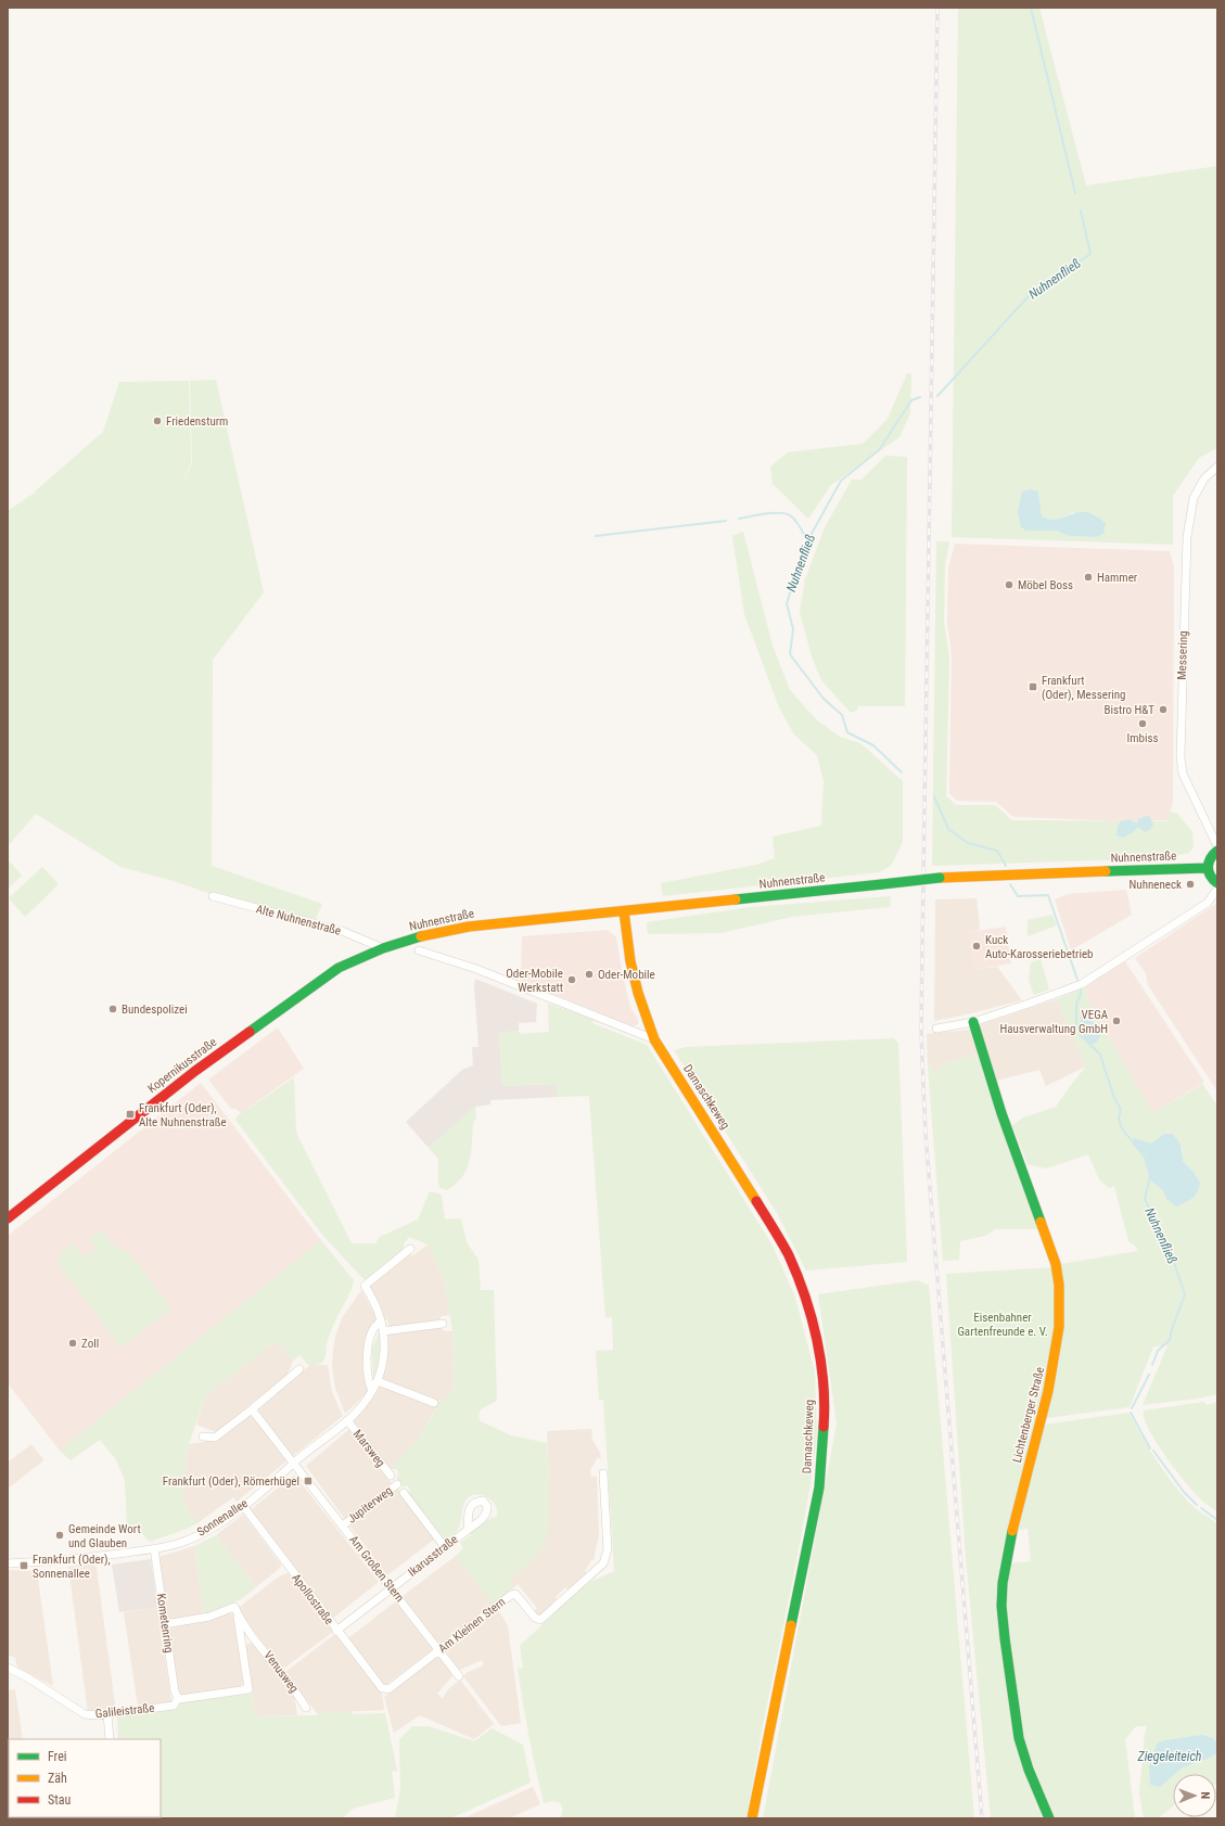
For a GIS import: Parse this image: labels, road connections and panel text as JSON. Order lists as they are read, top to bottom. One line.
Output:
{"streets":{"street":["Messering","Nuhnenstraße","Alte Nuhnenstraße","Kopernikusstraße","Damaschkeweg","Lichtenberger Straße","Marsweg","Jupiterweg","Sonnenallee","Ikarusstraße","Am Großen Stern","Apollostraße","Kometenring","Am Kleinen Stern","Venusweg","Galileistraße"]},"crossings":[["Nuhnenstraße","Alte Nuhnenstraße"],["Nuhnenstraße","Kopernikusstraße"],["Nuhnenstraße","Damaschkeweg"],["Alte Nuhnenstraße","Kopernikusstraße"],["Marsweg","Sonnenallee"],["Jupiterweg","Am Großen Stern"],["Sonnenallee","Am Großen Stern"],["Sonnenallee","Apollostraße"],["Sonnenallee","Kometenring"],["Ikarusstraße","Am Großen Stern"],["Ikarusstraße","Apollostraße"],["Am Großen Stern","Am Kleinen Stern"],["Apollostraße","Am Kleinen Stern"],["Kometenring","Galileistraße"],["Venusweg","Galileistraße"]],"water":["Nuhnenfließ","Ziegeleiteich"],"parks":["Eisenbahner Gartenfreunde e. V."],"places":{"other":["Friedensturm","Hammer","Möbel Boss","Bistro H&T","Imbiss","Nuhneneck","Kuck Auto-Karosseriebetrieb","Oder-Mobile","Oder-Mobile Werkstatt","Bundespolizei","VEGA Hausverwaltung GmbH","Zoll","Gemeinde Wort und Glauben"],"transit":["Frankfurt (Oder), Messering","Frankfurt (Oder), Alte Nuhnenstraße","Frankfurt (Oder), Römerhügel","Frankfurt (Oder), Sonnenallee"]},"legend":["Frei","Zäh","Stau"],"north":"right"}
